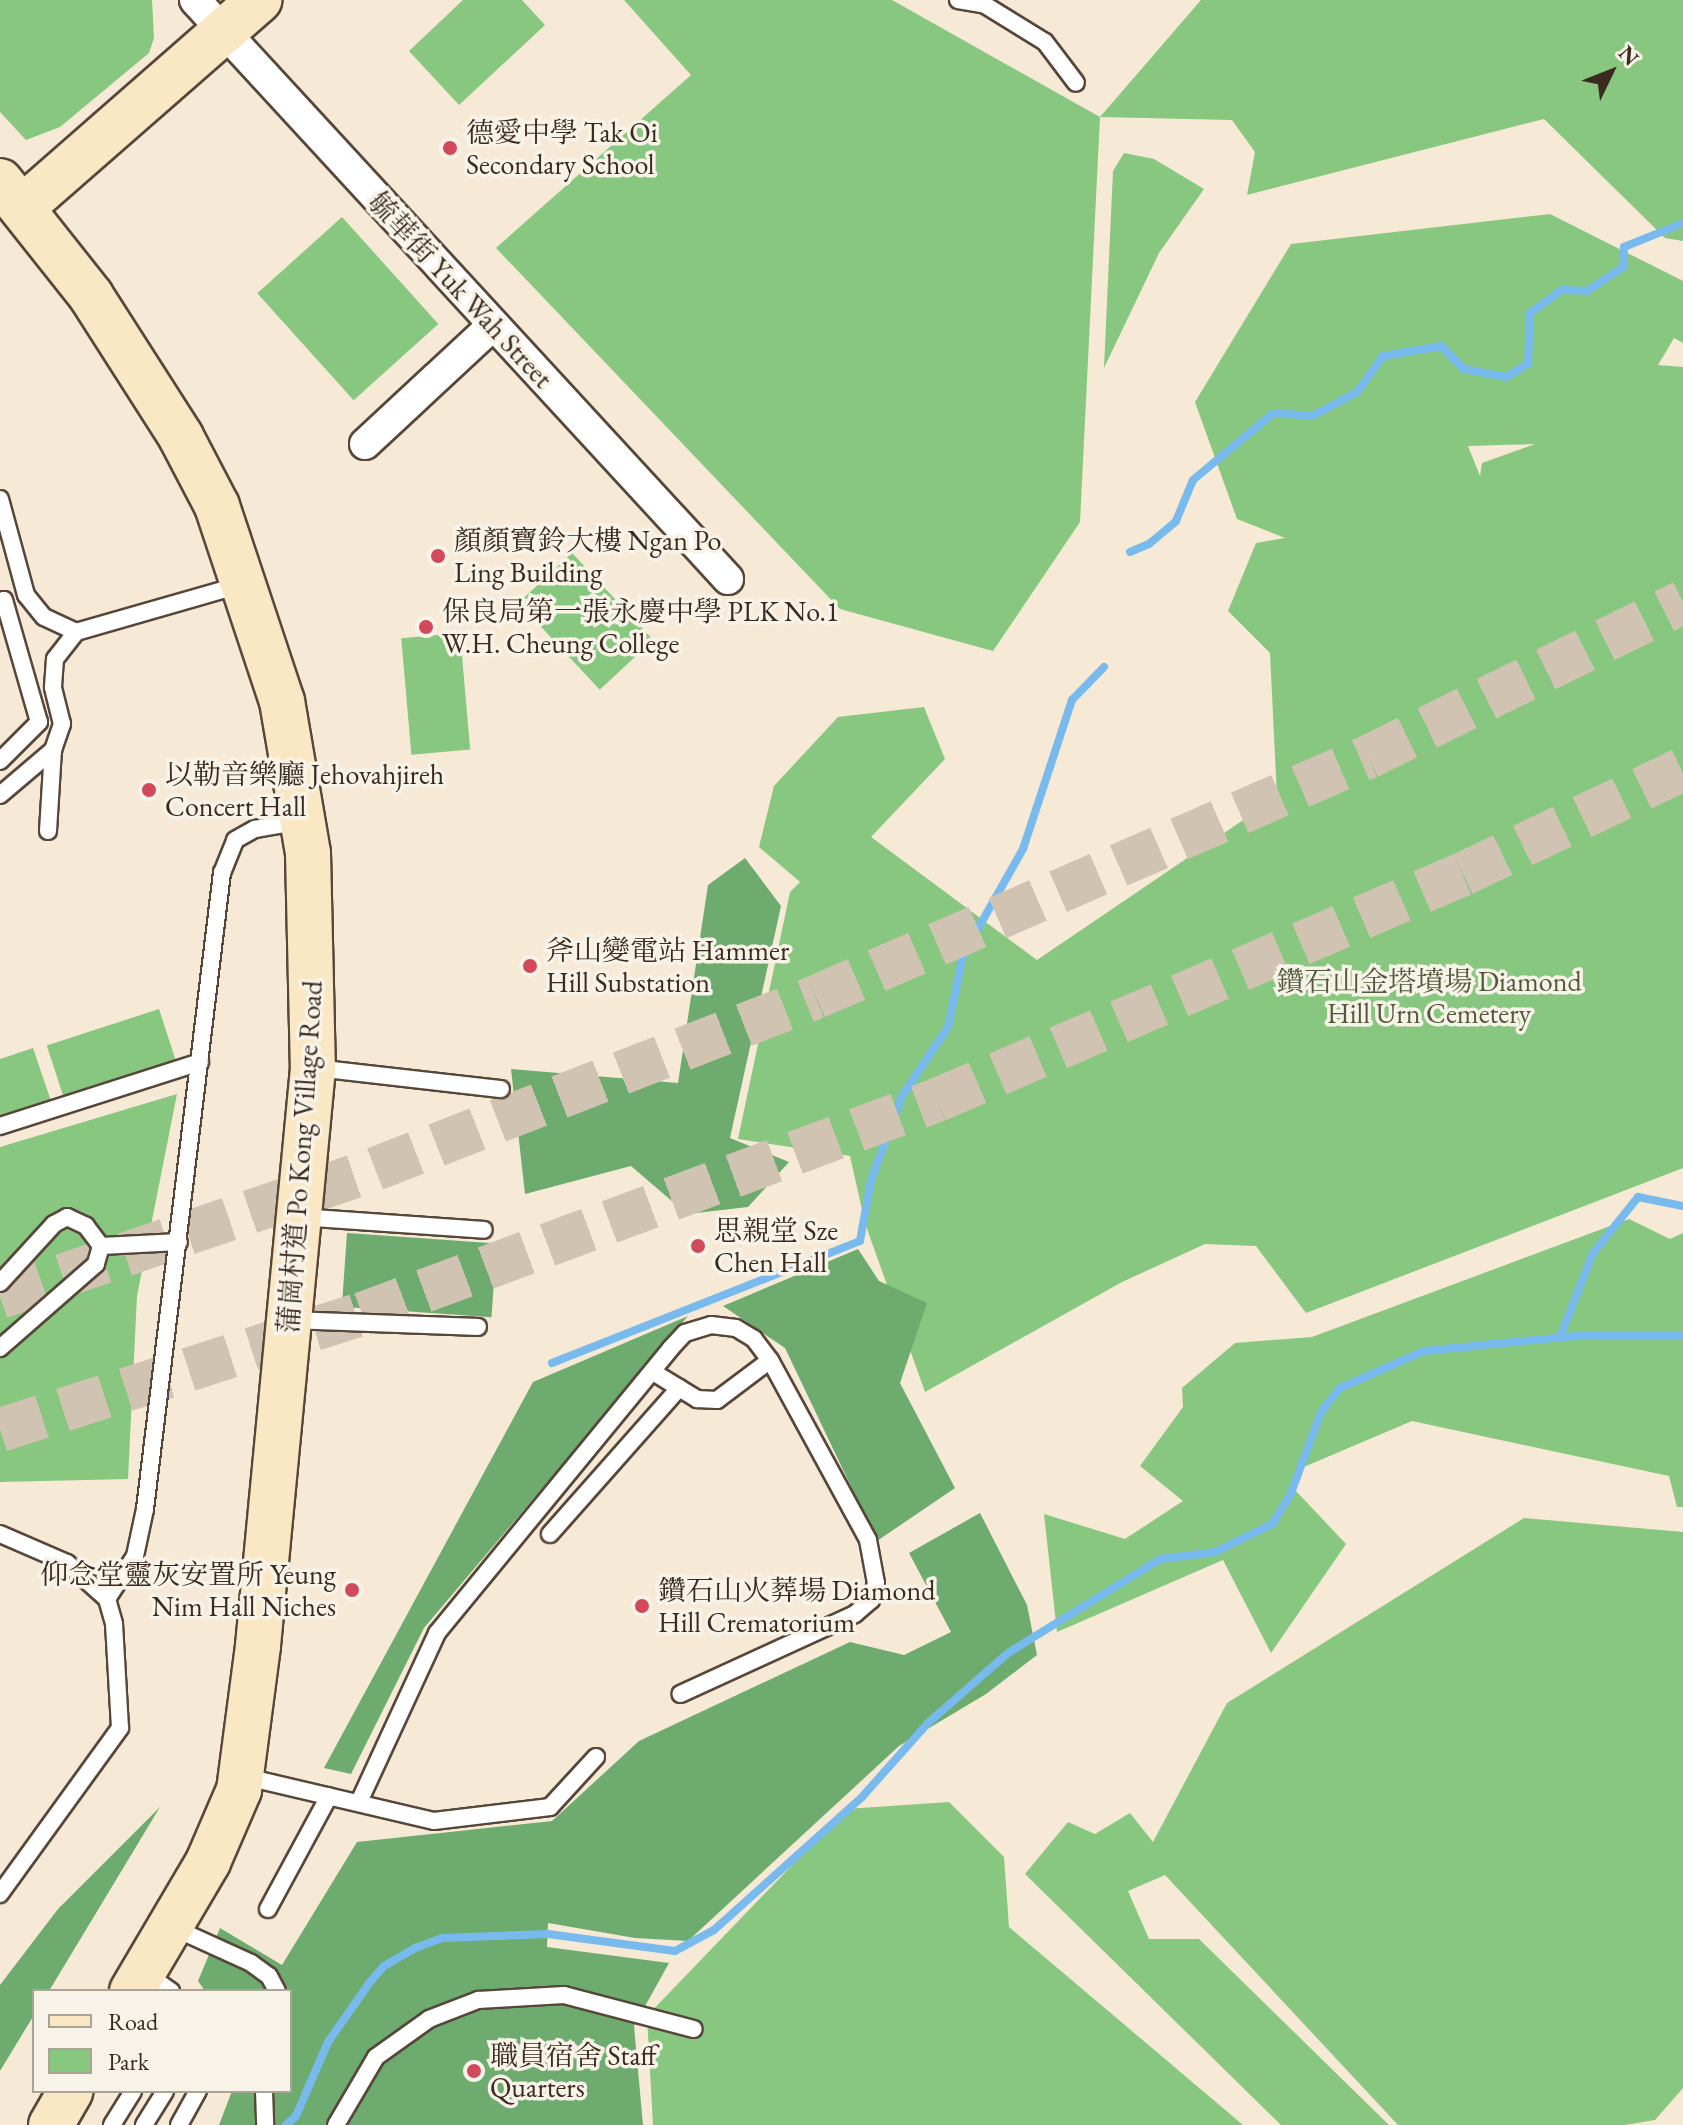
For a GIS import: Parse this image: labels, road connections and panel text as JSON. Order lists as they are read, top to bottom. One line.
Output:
{"streets":{"main road":["蒲崗村道 Po Kong Village Road"],"street":["毓華街 Yuk Wah Street"]},"parks":["鑽石山金塔墳場 Diamond Hill Urn Cemetery"],"places":["德愛中學 Tak Oi Secondary School","顏顏寶鈴大樓 Ngan Po Ling Building","保良局第一張永慶中學 PLK No.1 W.H. Cheung College","以勒音樂廳 Jehovahjireh Concert Hall","斧山變電站 Hammer Hill Substation","思親堂 Sze Chen Hall","仰念堂靈灰安置所 Yeung Nim Hall Niches","鑽石山火葬場 Diamond Hill Crematorium","職員宿舍 Staff Quarters"],"legend":["Road","Park"],"north":"top right"}
